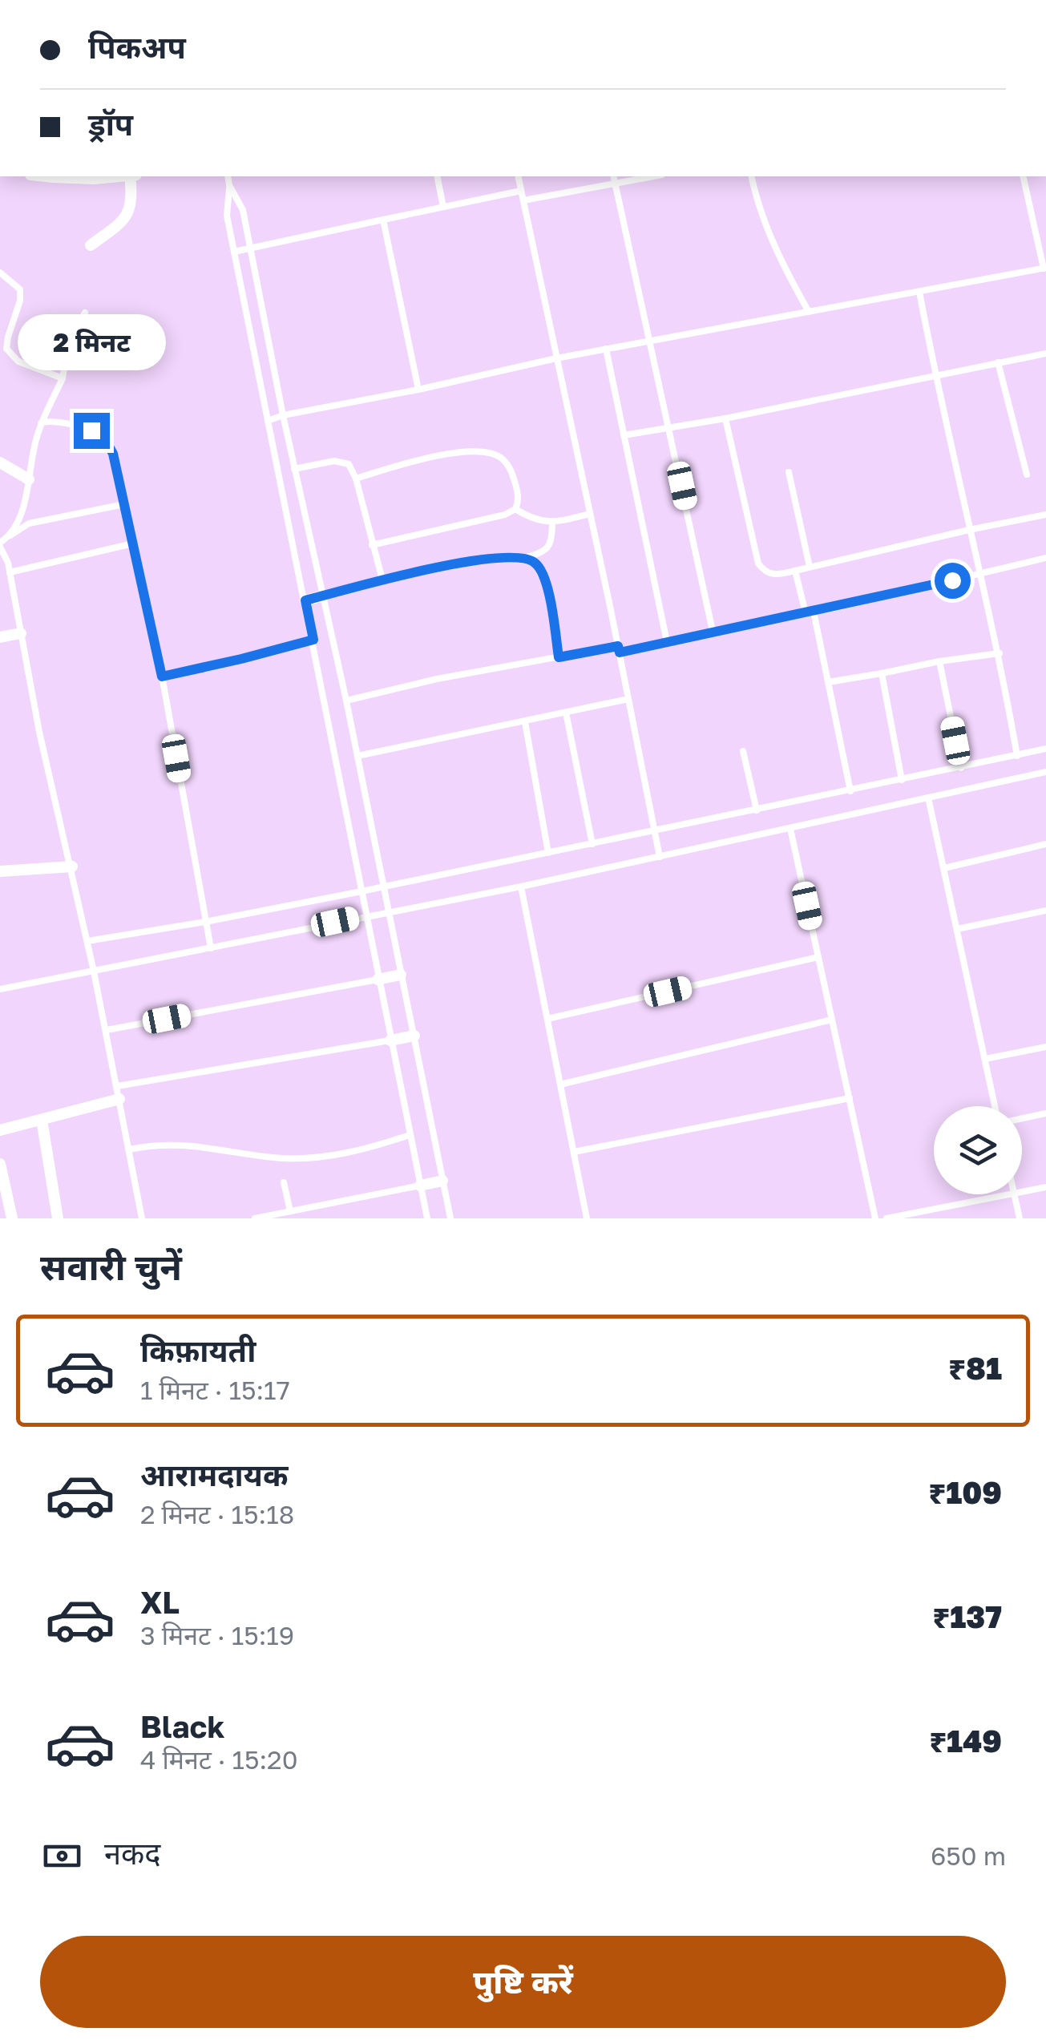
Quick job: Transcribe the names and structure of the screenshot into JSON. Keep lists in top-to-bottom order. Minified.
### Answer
{"page":{"banner":["पिकअप","ड्रॉप"],"bubble":"2 मिनट","heading":"सवारी चुनें","list":[{"name":"किफ़ायती","note":"1 मिनट · 15:17","value":"₹81"},{"name":"आरामदायक","note":"2 मिनट · 15:18","value":"₹109"},{"name":"XL","note":"3 मिनट · 15:19","value":"₹137"},{"name":"Black","note":"4 मिनट · 15:20","value":"₹149"}],"pay":["नकद","650 m"],"buttons":"पुष्टि करें"}}
